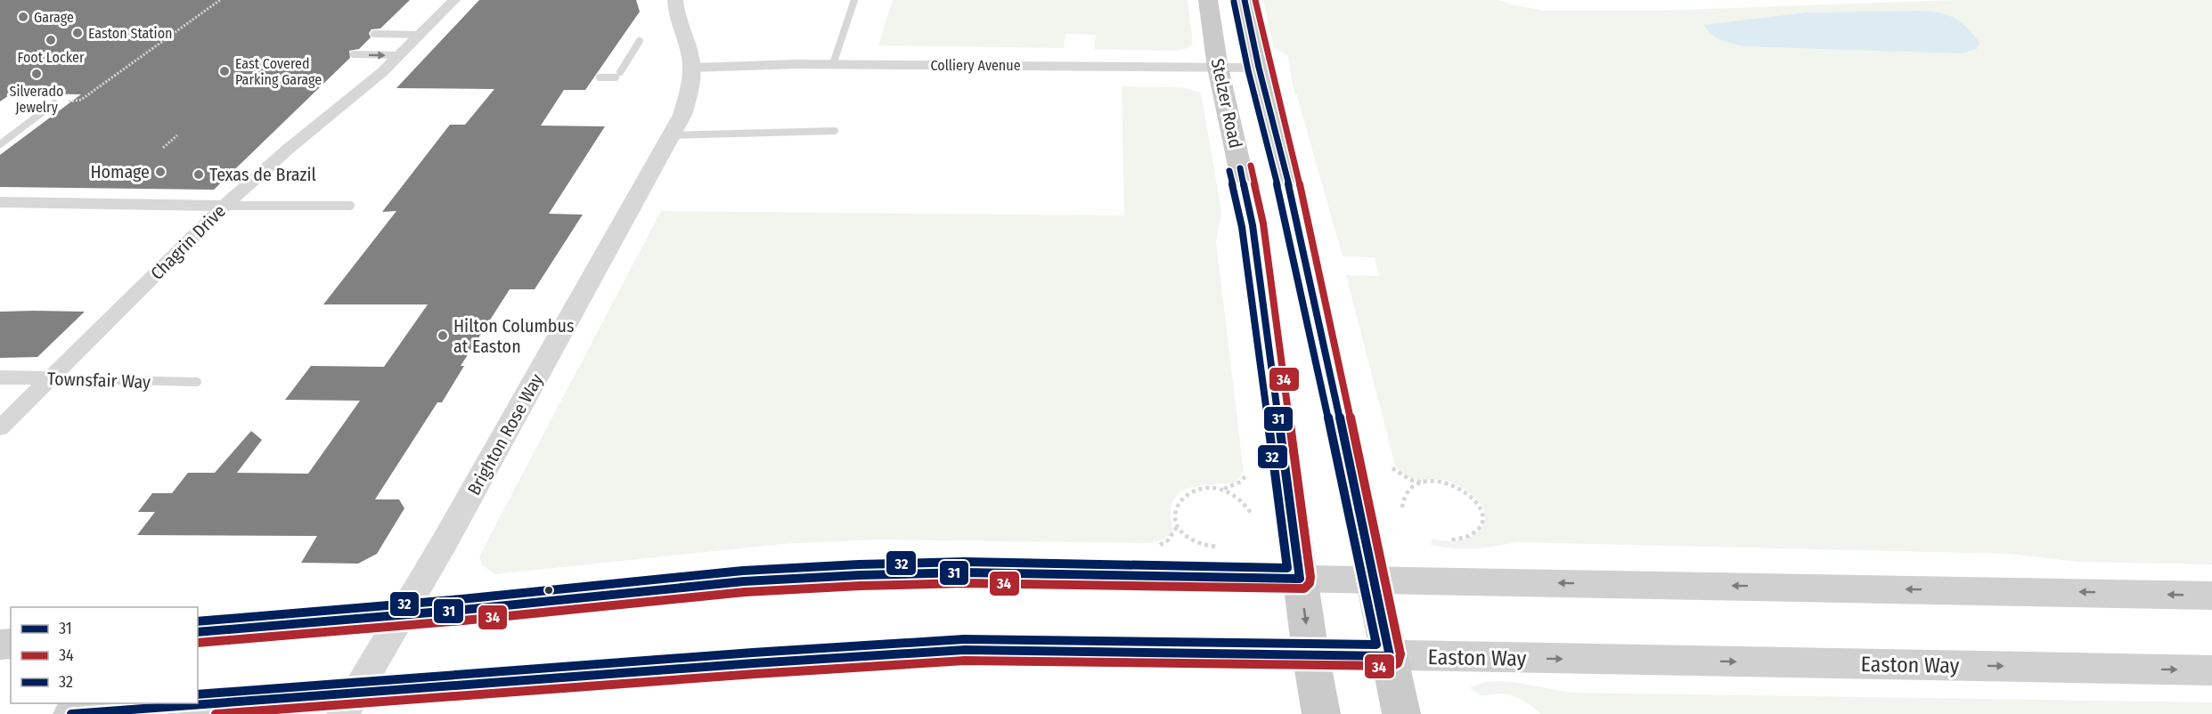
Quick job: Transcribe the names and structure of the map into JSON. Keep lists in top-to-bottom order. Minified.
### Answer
{"streets":{"main road":["Stelzer Road","Easton Way"],"street":["Colliery Avenue","Chagrin Drive","Townsfair Way","Brighton Rose Way"]},"crossings":[["Colliery Avenue","Stelzer Road"],["Colliery Avenue","Brighton Rose Way"],["Stelzer Road","Easton Way"],["Chagrin Drive","Townsfair Way"],["Brighton Rose Way","Easton Way"]],"places":["Garage","Easton Station","Foot Locker","East Covered Parking Garage","Silverado Jewelry","Homage","Texas de Brazil","Hilton Columbus at Easton"],"lines":["transit line 31","transit line 34","transit line 32"],"legend":["31","34","32"]}
